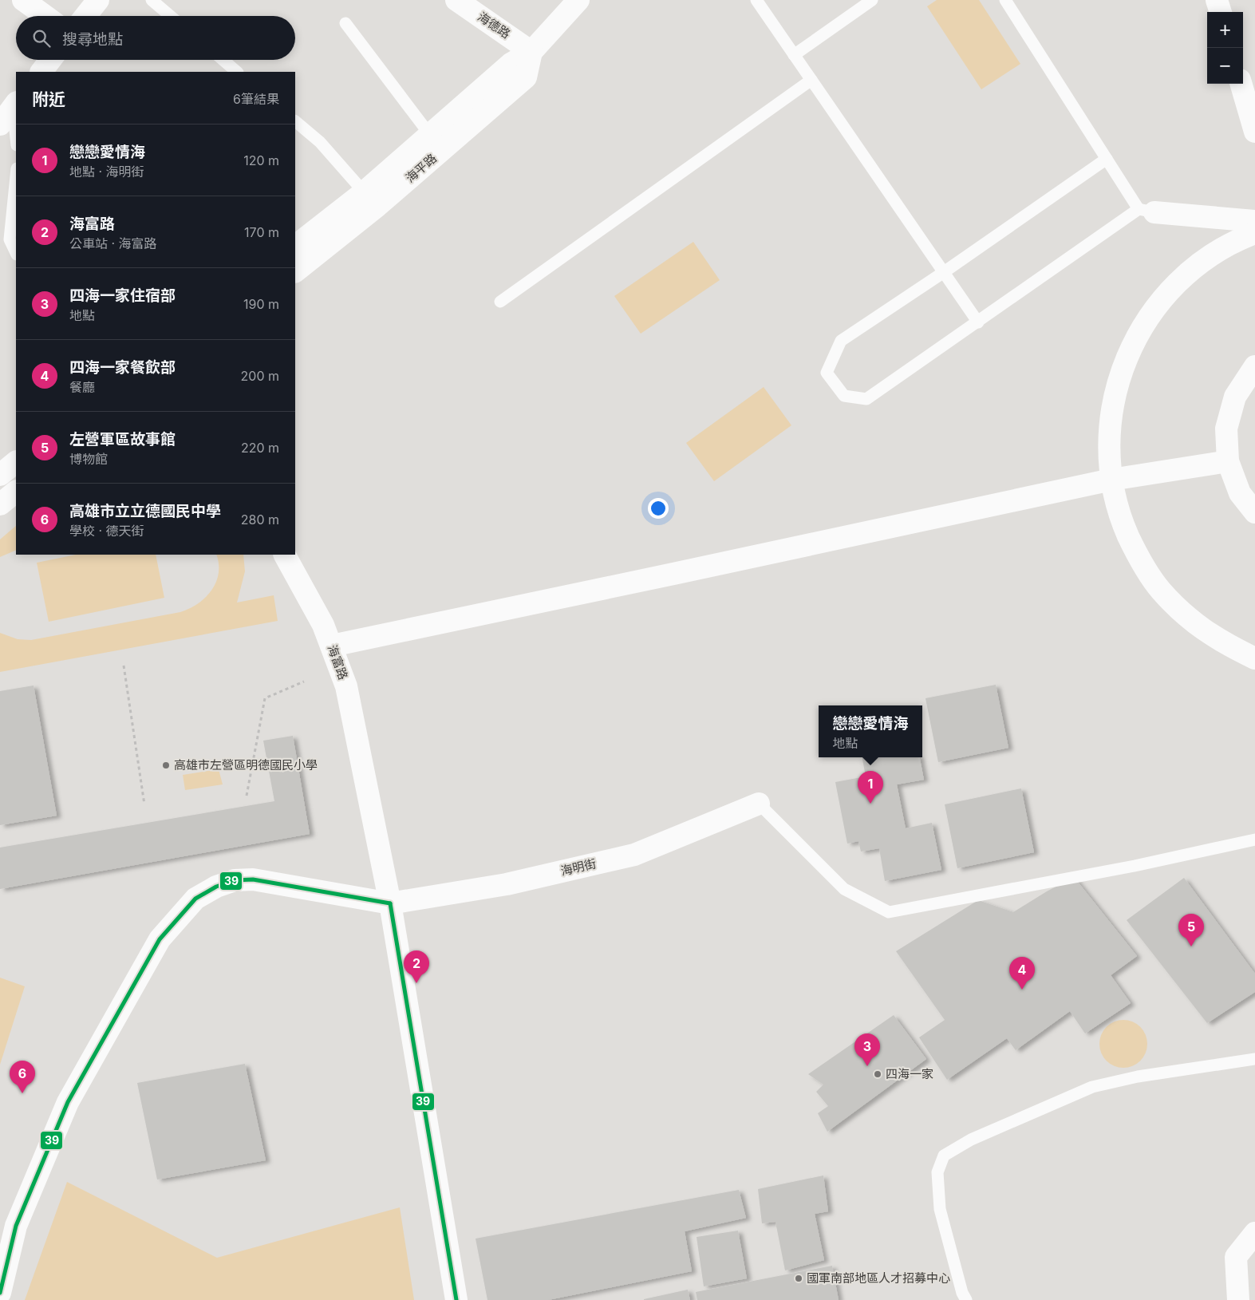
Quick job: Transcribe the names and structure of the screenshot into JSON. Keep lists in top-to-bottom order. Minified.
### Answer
{"streets":{"street":["海德路","海平路","海富路","海明街"]},"crossings":[["海德路","海平路"],["海富路","海明街"]],"places":["高雄市左營區明德國民小學","四海一家","國軍南部地區人才招募中心"],"lines":["transit line 39"],"page":{"map_buttons":["+","−"],"search":"搜尋地點","heading":["附近","6筆結果"],"list":[{"mark":"1","name":"戀戀愛情海","note":"地點 · 海明街","value":"120 m"},{"mark":"2","name":"海富路","note":"公車站 · 海富路","value":"170 m"},{"mark":"3","name":"四海一家住宿部","note":"地點","value":"190 m"},{"mark":"4","name":"四海一家餐飲部","note":"餐廳","value":"200 m"},{"mark":"5","name":"左營軍區故事館","note":"博物館","value":"220 m"},{"mark":"6","name":"高雄市立立德國民中學","note":"學校 · 德天街","value":"280 m"}],"popup":["戀戀愛情海","地點"],"pins":["1","5","2","4","3","6"]}}
